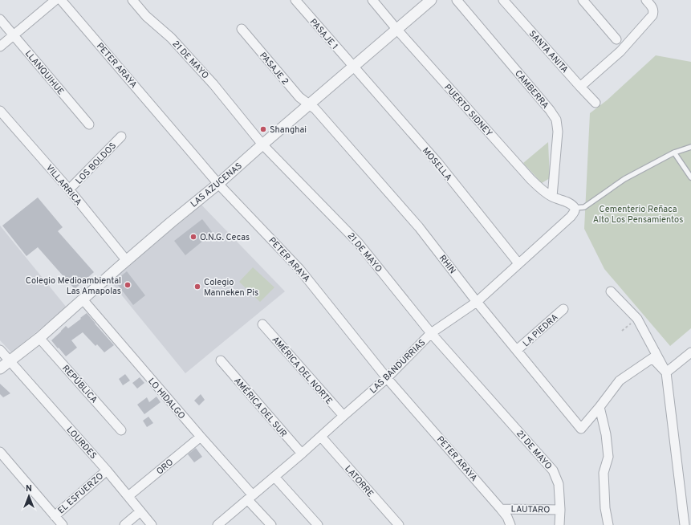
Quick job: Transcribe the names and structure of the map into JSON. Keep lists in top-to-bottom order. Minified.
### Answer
{"streets":{"street":["PASAJE 1","SANTA ANITA","21 DE MAYO","PETER ARAYA","PASAJE 2","LLANQUIHUE","CAMBERRA","PUERTO SIDNEY","LOS BOLDOS","MOSELLA","VILLARRICA","LAS AZUCENAS","RHIN","LA PIEDRA","LAS BANDURRIAS","AMÉRICA DEL NORTE","REPÚBLICA","LO HIDALGO","AMÉRICA DEL SUR","LOURDES","ORO","LATORRE","EL ESFUERZO","LAUTARO"]},"crossings":[["PASAJE 1","MOSELLA"],["PASAJE 1","LAS AZUCENAS"],["21 DE MAYO","LAS AZUCENAS"],["21 DE MAYO","LAS BANDURRIAS"],["21 DE MAYO","LAUTARO"],["PETER ARAYA","LAS AZUCENAS"],["PETER ARAYA","LAS BANDURRIAS"],["PETER ARAYA","LAUTARO"],["PASAJE 2","LAS AZUCENAS"],["PASAJE 2","RHIN"],["CAMBERRA","PUERTO SIDNEY"],["PUERTO SIDNEY","LAS AZUCENAS"],["PUERTO SIDNEY","LAS BANDURRIAS"],["LOS BOLDOS","VILLARRICA"],["MOSELLA","LAS AZUCENAS"],["MOSELLA","LAS BANDURRIAS"],["VILLARRICA","LAS AZUCENAS"],["LAS AZUCENAS","RHIN"],["LAS AZUCENAS","REPÚBLICA"],["LAS AZUCENAS","LO HIDALGO"],["LAS AZUCENAS","LOURDES"],["RHIN","LA PIEDRA"],["RHIN","LAS BANDURRIAS"],["LAS BANDURRIAS","AMÉRICA DEL NORTE"],["LAS BANDURRIAS","LO HIDALGO"],["LAS BANDURRIAS","AMÉRICA DEL SUR"],["LAS BANDURRIAS","LATORRE"],["LO HIDALGO","ORO"],["LOURDES","ORO"],["LOURDES","EL ESFUERZO"]],"parks":["Cementerio Reñaca Alto Los Pensamientos"],"places":["Shanghai","O.N.G. Cecas","Colegio Medioambiental Las Amapolas","Colegio Manneken Pis"],"north":"top"}
